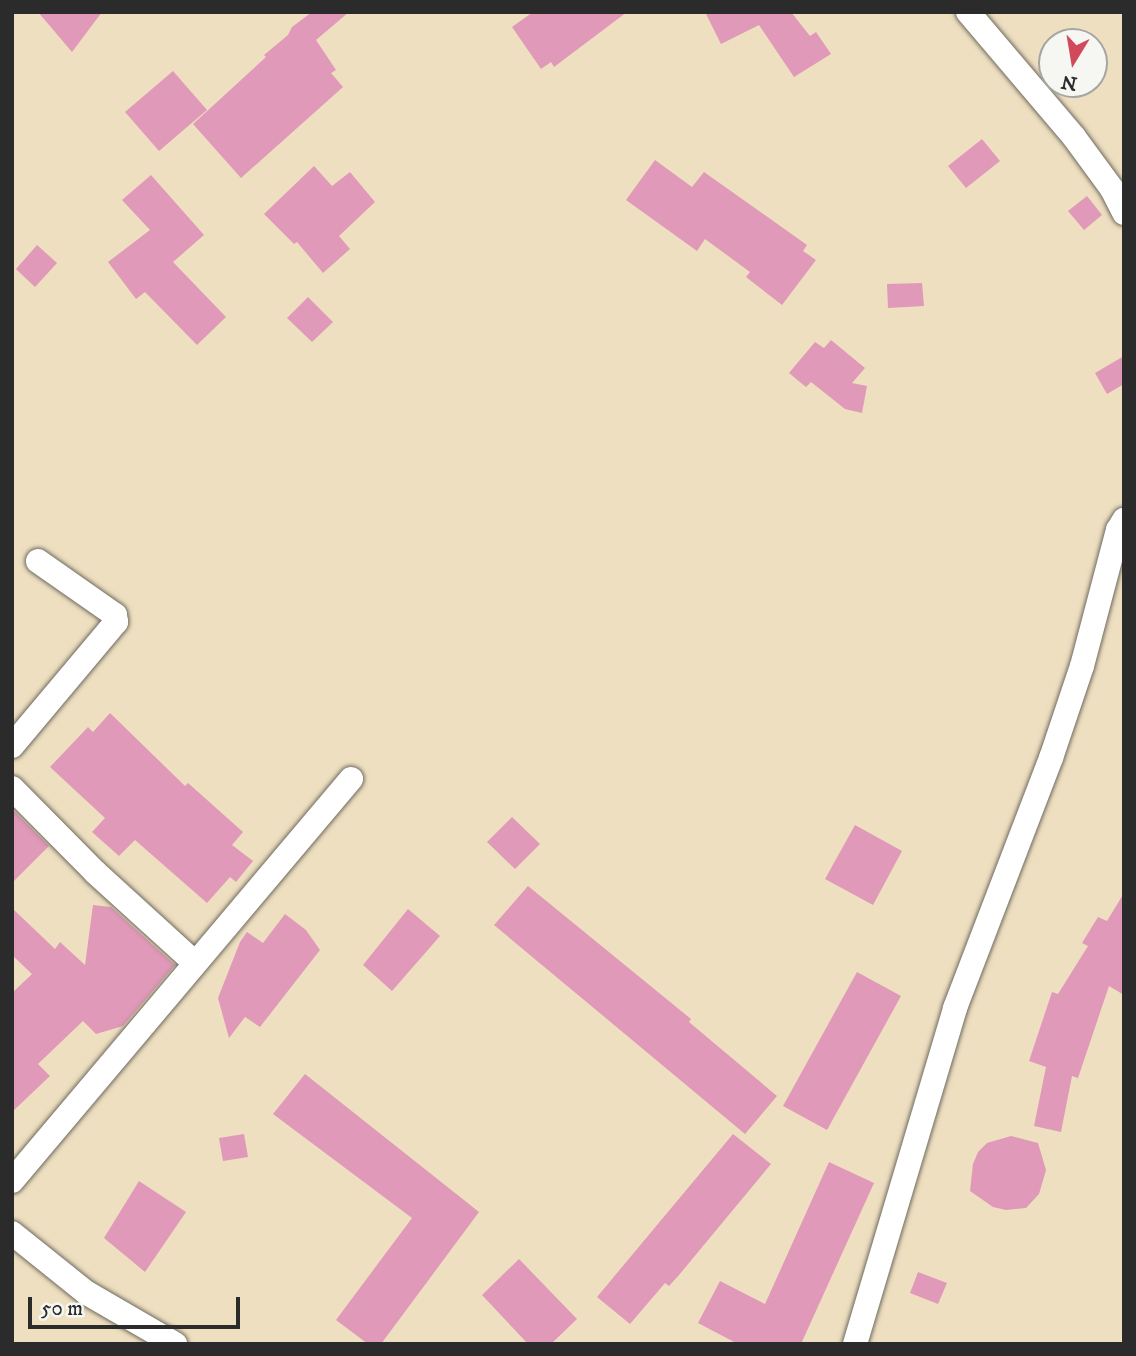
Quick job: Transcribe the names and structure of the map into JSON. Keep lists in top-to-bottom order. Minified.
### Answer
{"scale_bar":"50 m","north":"bottom"}
